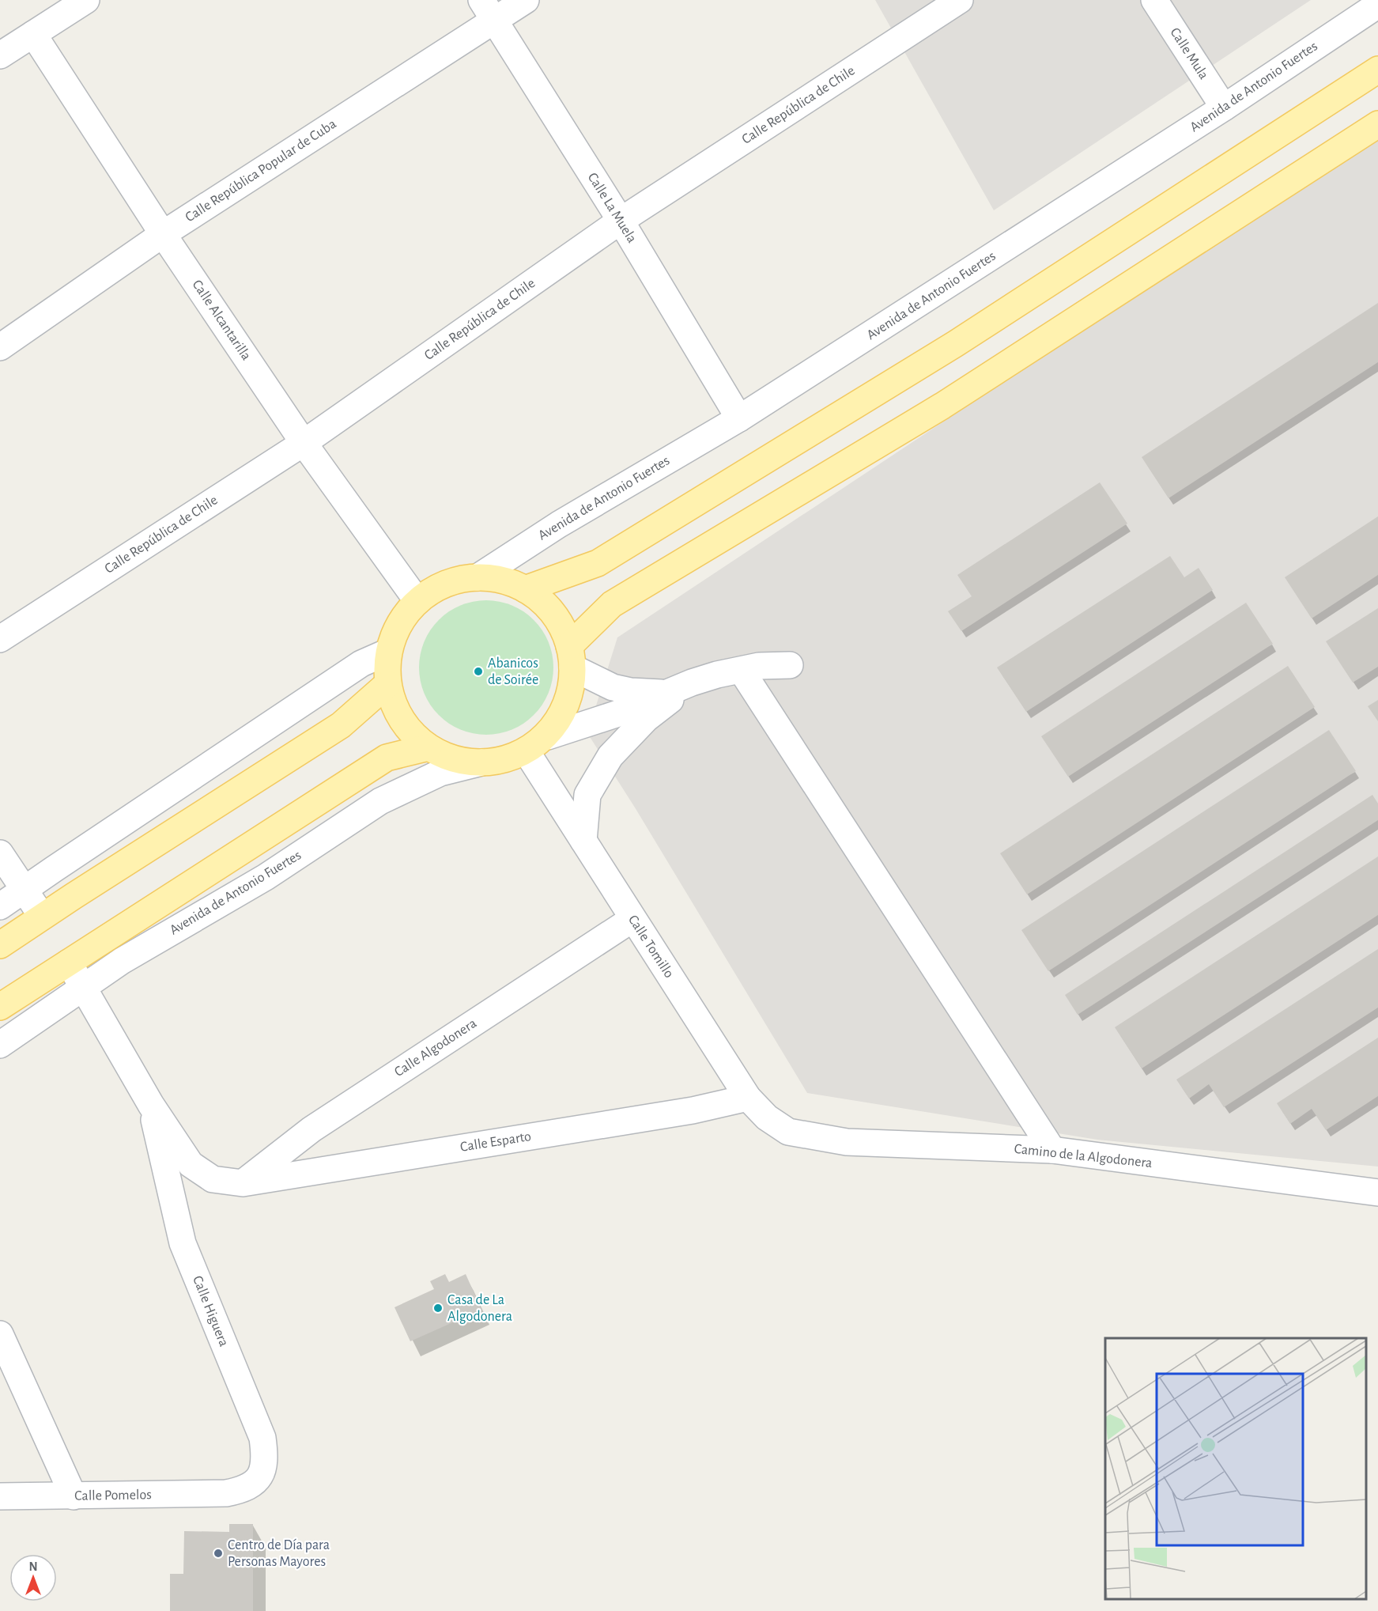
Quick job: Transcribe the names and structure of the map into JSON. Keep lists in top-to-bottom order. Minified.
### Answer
{"streets":{"main road":["Avenida de Antonio Fuertes"],"street":["Calle Mula","Calle República de Chile","Calle República Popular de Cuba","Calle La Muela","Calle Alcantarilla","Calle Tomillo","Calle Algodonera","Calle Esparto","Camino de la Algodonera","Calle Higuera","Calle Pomelos"]},"crossings":[["Calle Mula","Avenida de Antonio Fuertes"],["Avenida de Antonio Fuertes","Calle La Muela"],["Avenida de Antonio Fuertes","Calle Higuera"],["Calle República de Chile","Calle La Muela"],["Calle República de Chile","Calle Alcantarilla"],["Calle República Popular de Cuba","Calle La Muela"],["Calle República Popular de Cuba","Calle Alcantarilla"],["Calle Tomillo","Calle Algodonera"],["Calle Tomillo","Calle Esparto"],["Calle Tomillo","Camino de la Algodonera"],["Calle Algodonera","Calle Esparto"],["Calle Algodonera","Calle Higuera"],["Calle Esparto","Calle Higuera"],["Calle Higuera","Calle Pomelos"]],"places":["Abanicos de Soirée","Casa de La Algodonera","Centro de Día para Personas Mayores"],"north":"top"}
